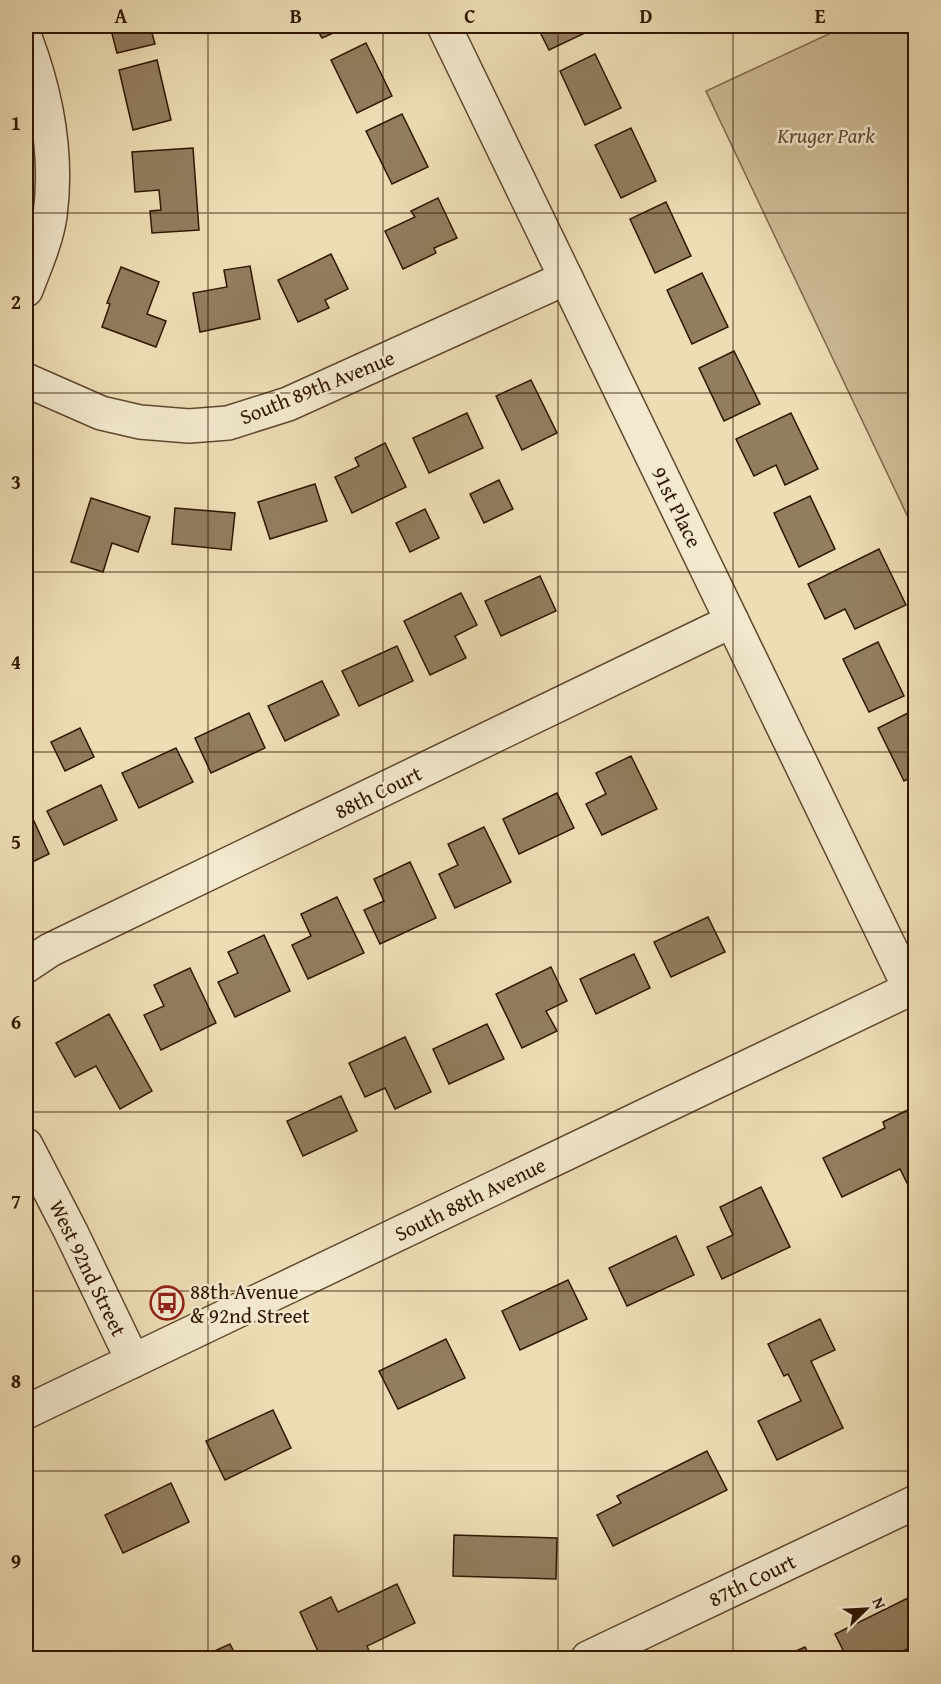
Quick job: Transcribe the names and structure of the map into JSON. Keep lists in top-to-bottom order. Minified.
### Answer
{"streets":{"street":["South 89th Avenue","91st Place","88th Court","South 88th Avenue","West 92nd Street","87th Court"]},"crossings":[["South 89th Avenue","91st Place"],["91st Place","88th Court"],["91st Place","South 88th Avenue"],["South 88th Avenue","West 92nd Street"]],"parks":["Kruger Park"],"places":{"bus stop":["88th Avenue & 92nd Street"]},"north":"top right","grid":{"columns":["A","B","C","D","E"],"rows":["1","2","3","4","5","6","7","8","9"]}}
